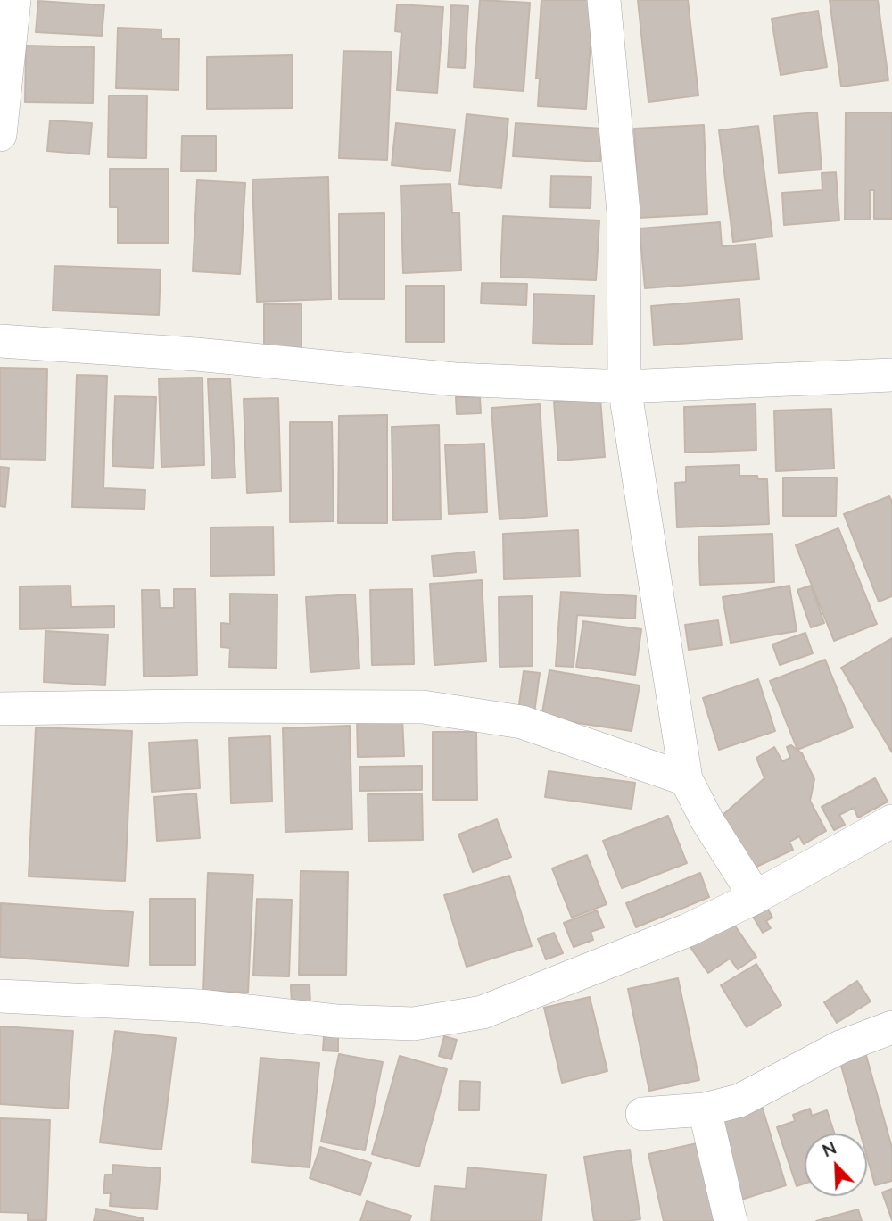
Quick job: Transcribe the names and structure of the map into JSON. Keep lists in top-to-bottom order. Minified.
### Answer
{"north":"top left"}
